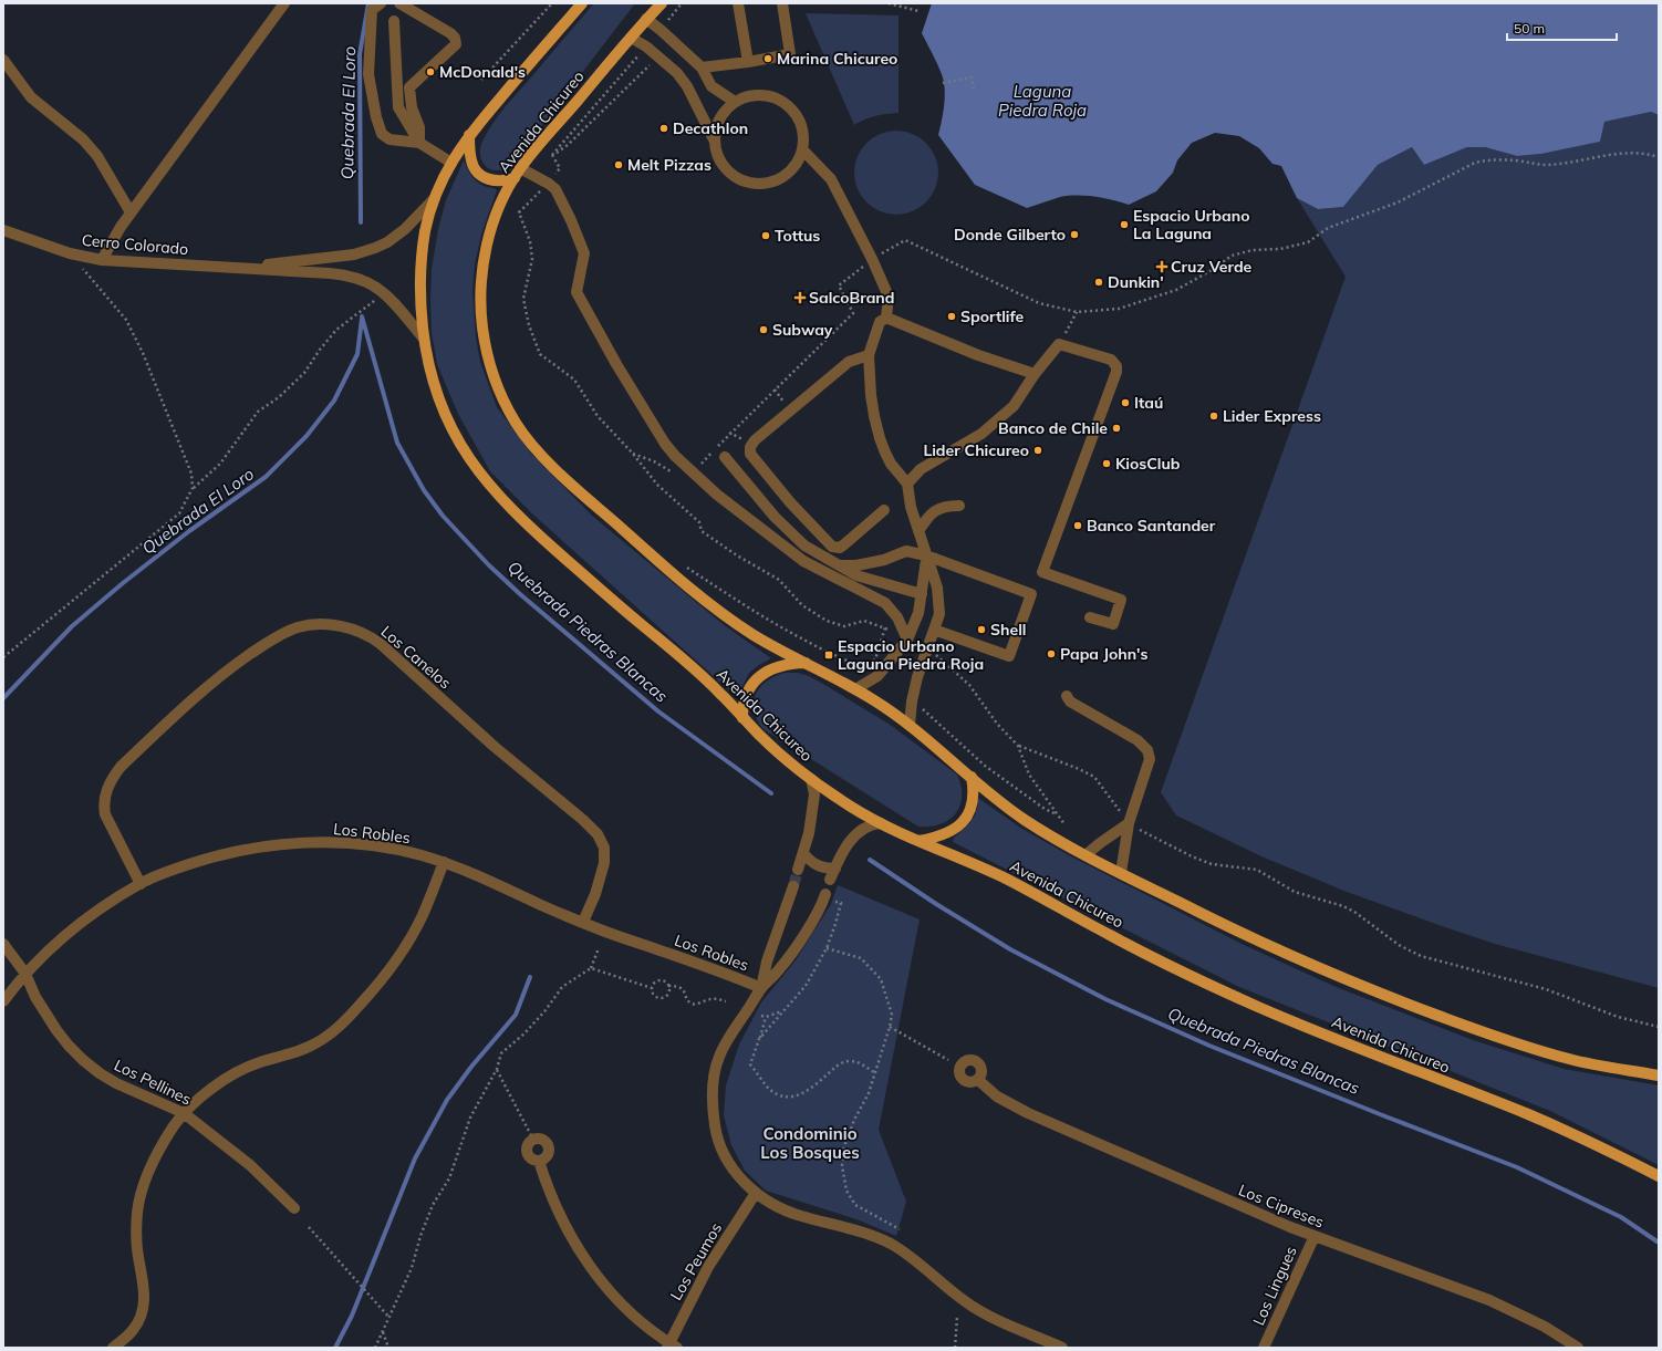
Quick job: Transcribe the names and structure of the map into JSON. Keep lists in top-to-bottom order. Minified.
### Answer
{"streets":{"main road":["Avenida Chicureo"],"street":["Cerro Colorado","Los Canelos","Los Robles","Los Pellines","Los Cipreses","Los Peumos","Los Lingues"]},"crossings":[["Avenida Chicureo","Cerro Colorado"],["Los Canelos","Los Robles"],["Los Robles","Los Pellines"],["Los Cipreses","Los Lingues"]],"districts":["Condominio Los Bosques"],"water":["Laguna Piedra Roja","Quebrada El Loro","Quebrada Piedras Blancas"],"places":{"other":["Marina Chicureo","McDonald's","Decathlon","Melt Pizzas","Espacio Urbano La Laguna","Donde Gilberto","Tottus","Dunkin'","Sportlife","Subway","Itaú","Lider Express","Banco de Chile","Lider Chicureo","KiosClub","Banco Santander","Shell","Papa John's"],"health":["Cruz Verde","SalcoBrand"],"transit":["Espacio Urbano Laguna Piedra Roja"]},"scale_bar":"50 m"}
